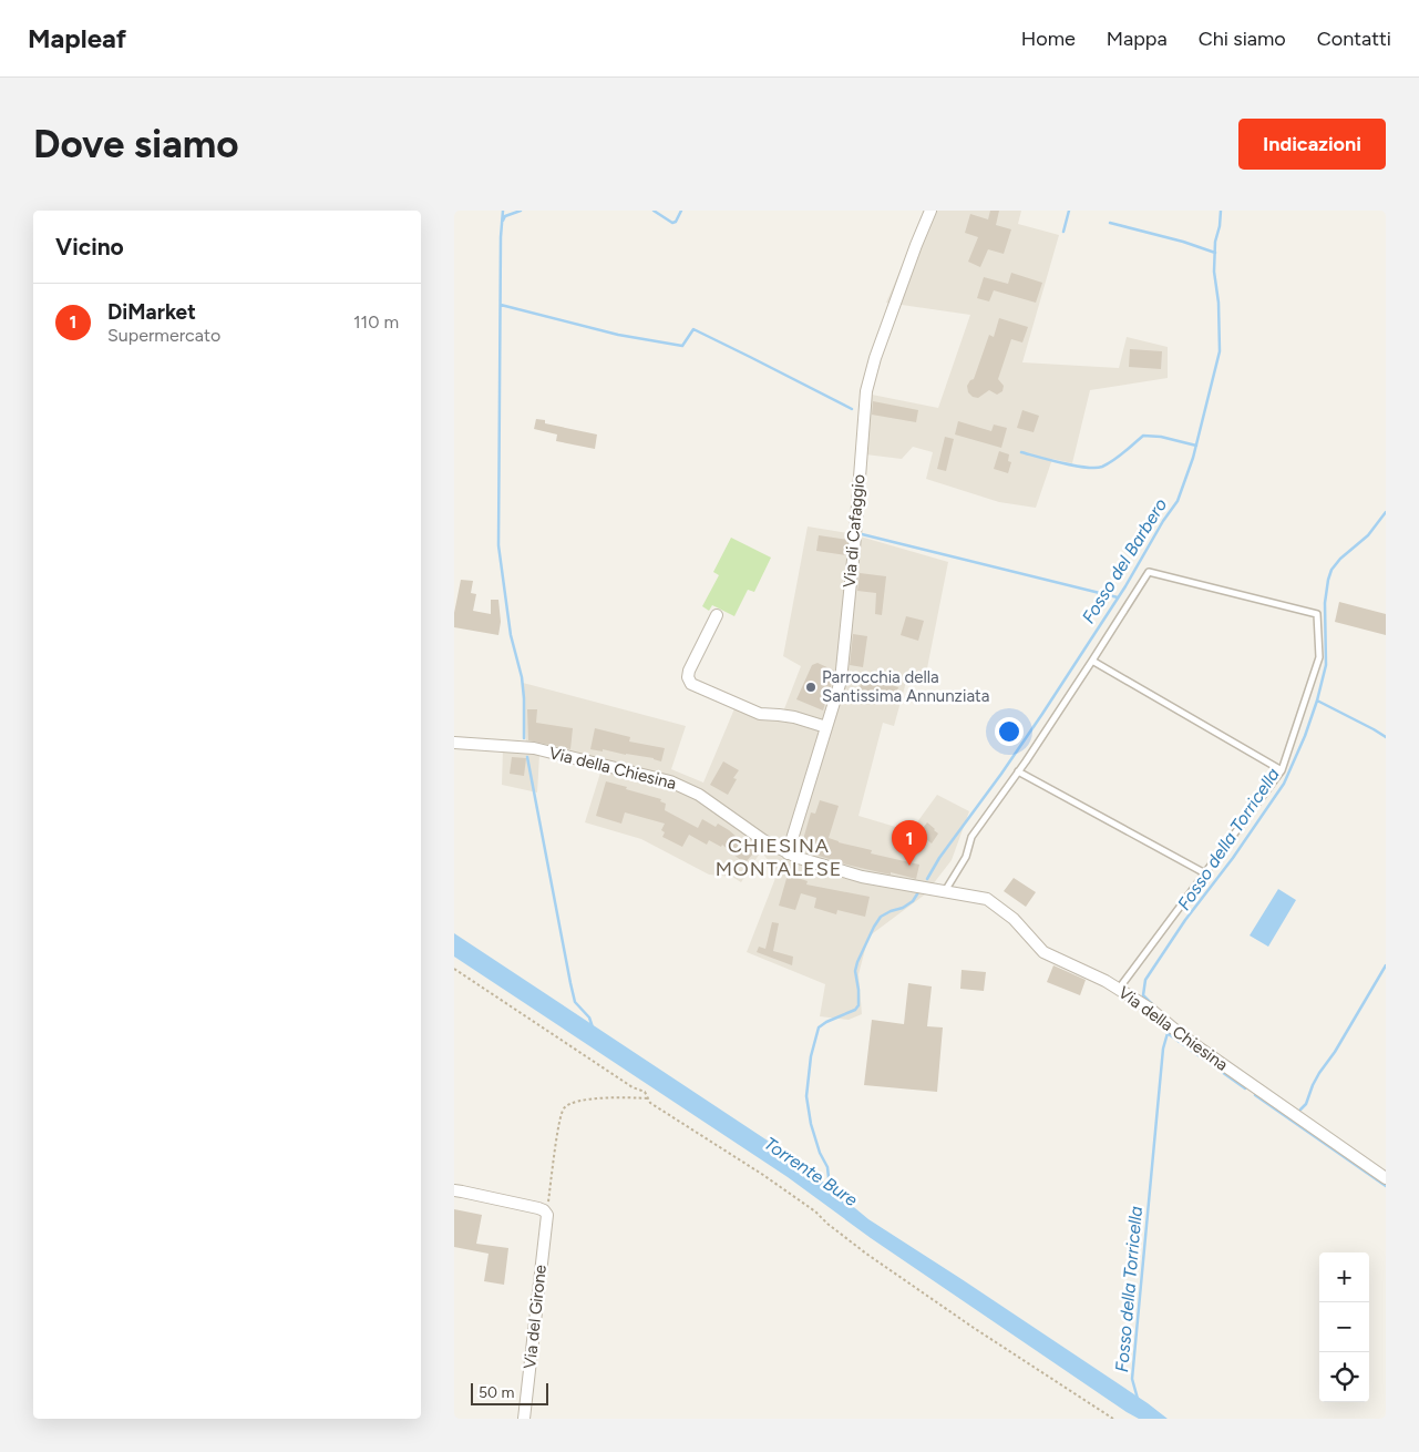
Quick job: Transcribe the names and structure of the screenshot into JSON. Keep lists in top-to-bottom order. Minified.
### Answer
{"streets":{"street":["Via di Cafaggio","Via della Chiesina","Via del Girone"]},"crossings":[["Via di Cafaggio","Via della Chiesina"]],"districts":["CHIESINA MONTALESE"],"water":["Fosso del Barbero","Fosso della Torricella","Torrente Bure"],"places":["Parrocchia della Santissima Annunziata"],"scale_bar":"50 m","page":{"header":"Mapleaf","nav":["Home","Mappa","Chi siamo","Contatti"],"buttons":"Indicazioni","title":"Dove siamo","heading":"Vicino","list":[{"mark":"1","name":"DiMarket","note":"Supermercato","value":"110 m"}],"pins":"1","map_buttons":["+","−"],"scale":"50 m"}}
